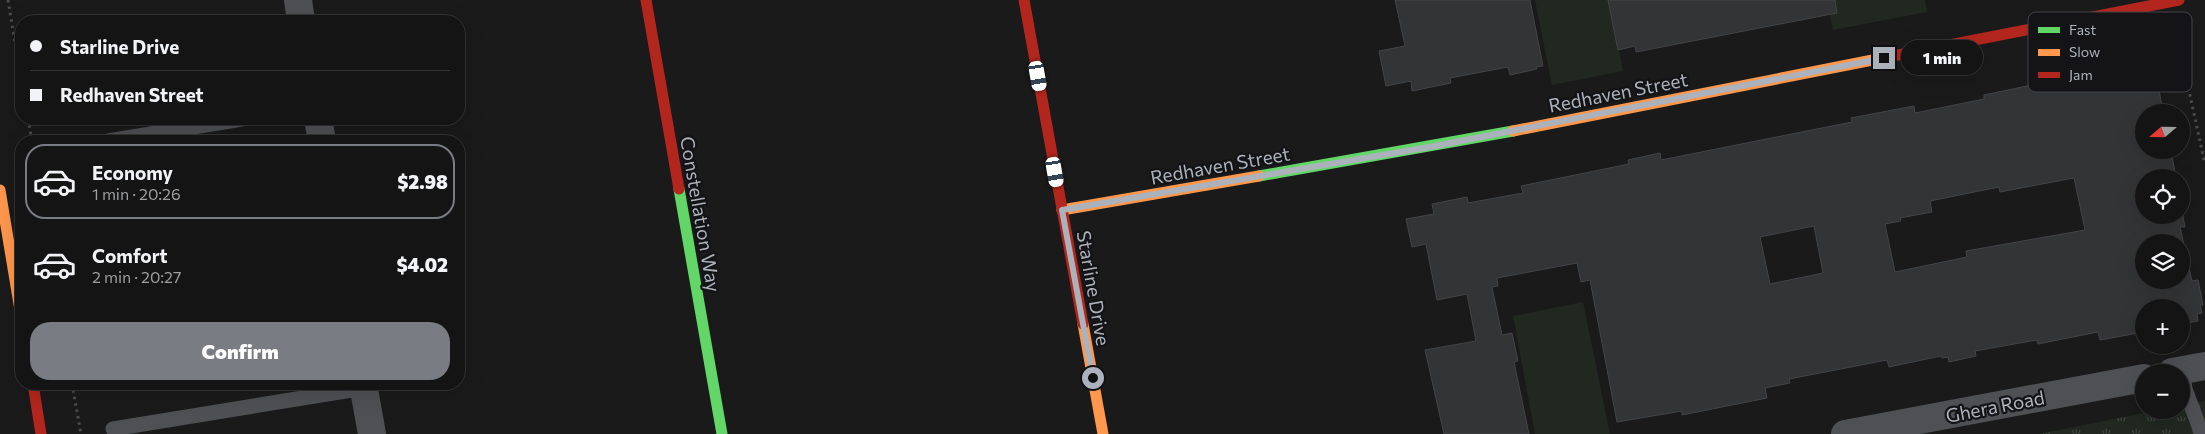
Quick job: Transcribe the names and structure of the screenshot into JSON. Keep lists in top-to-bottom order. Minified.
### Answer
{"streets":{"street":["Redhaven Street","Constellation Way","Starline Drive","Ghera Road"]},"crossings":[["Redhaven Street","Starline Drive"]],"legend":["Fast","Slow","Jam"],"north":"left","page":{"banner":["Starline Drive","Redhaven Street"],"bubble":"1 min","map_buttons":["+","−"],"list":[{"name":"Economy","note":"1 min · 20:26","value":"$2.98"},{"name":"Comfort","note":"2 min · 20:27","value":"$4.02"}],"buttons":"Confirm"}}
